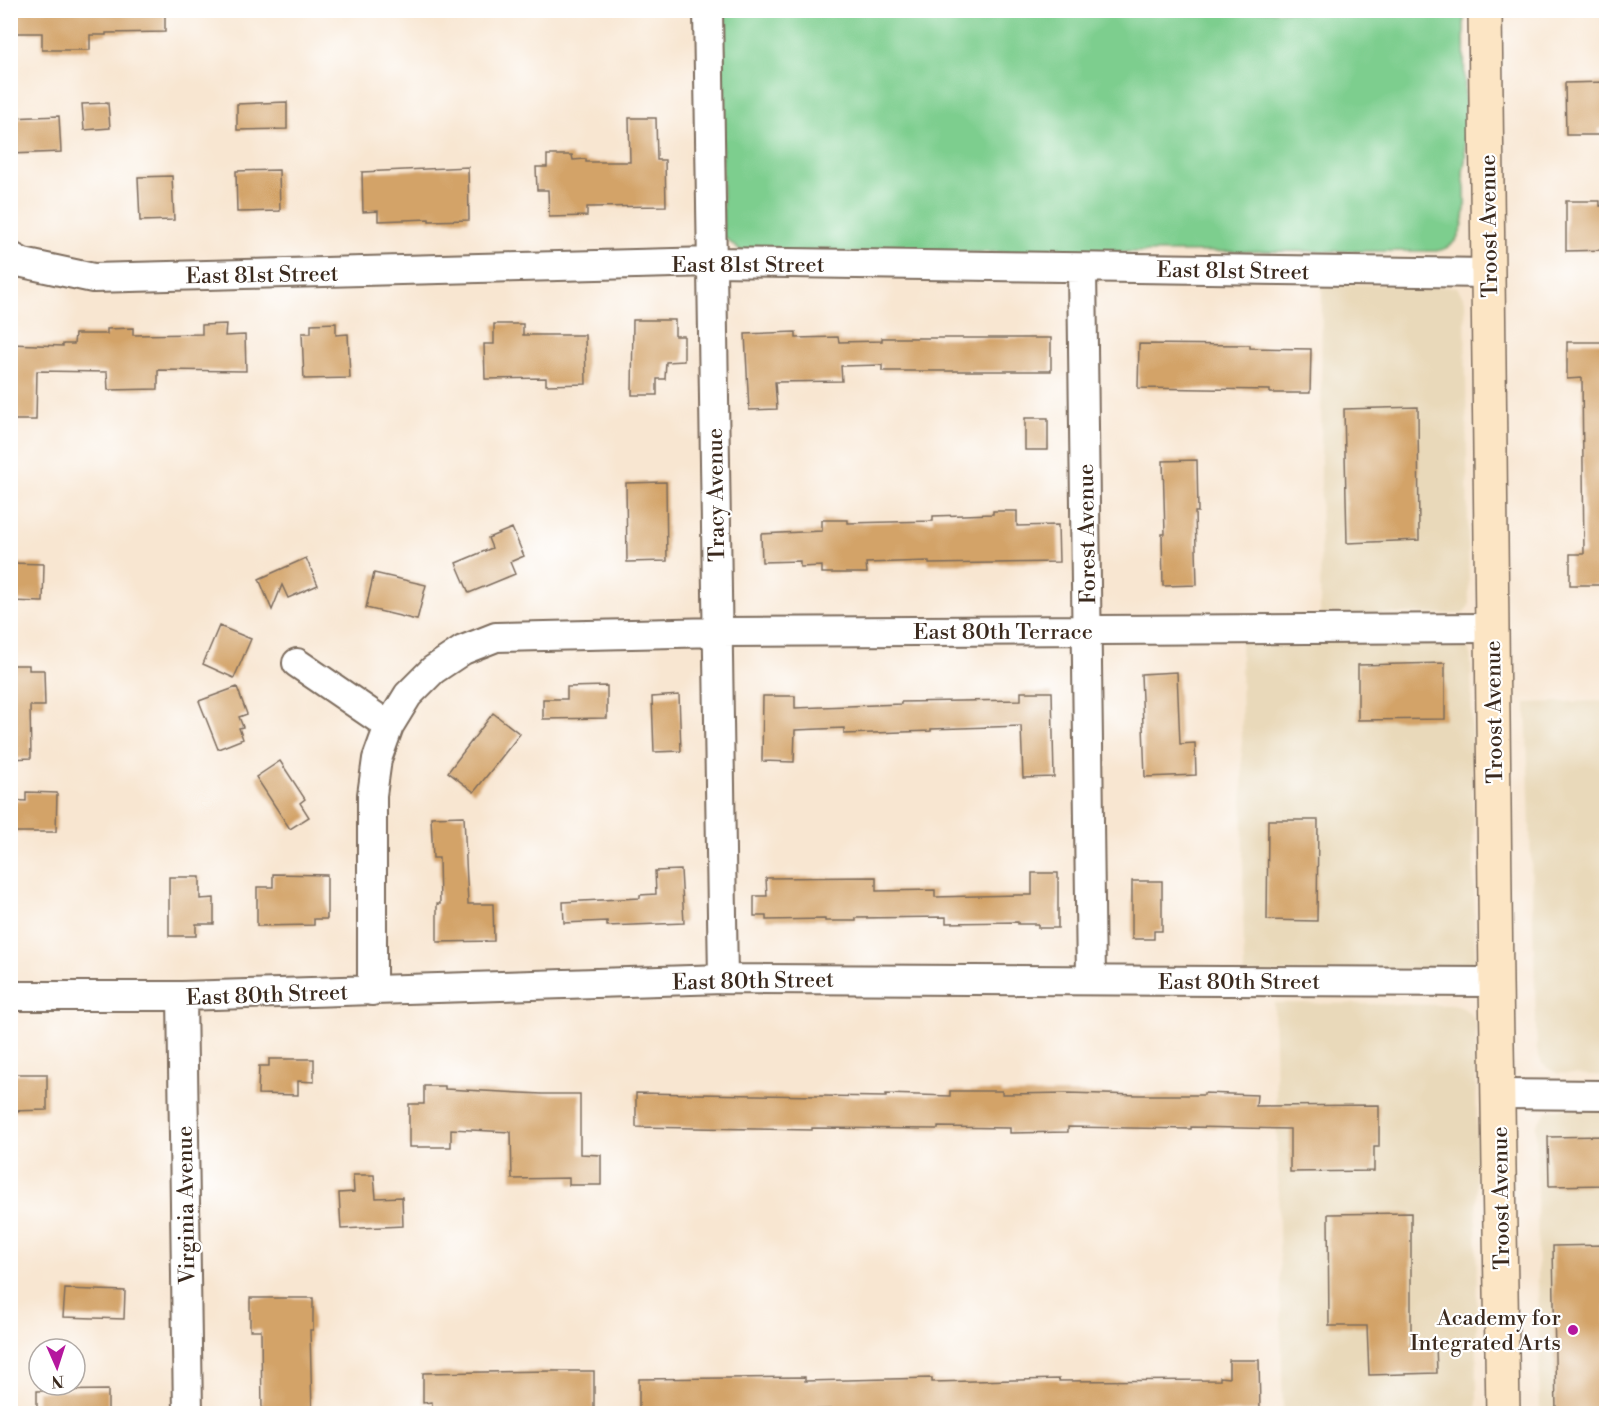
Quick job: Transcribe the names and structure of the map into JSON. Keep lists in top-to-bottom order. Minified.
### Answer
{"streets":{"main road":["Troost Avenue"],"street":["East 81st Street","Tracy Avenue","Forest Avenue","East 80th Terrace","East 80th Street","Virginia Avenue"]},"crossings":[["Troost Avenue","East 81st Street"],["Troost Avenue","East 80th Terrace"],["Troost Avenue","East 80th Street"],["East 81st Street","Tracy Avenue"],["East 81st Street","Forest Avenue"],["Tracy Avenue","East 80th Terrace"],["Tracy Avenue","East 80th Street"],["Forest Avenue","East 80th Terrace"],["Forest Avenue","East 80th Street"],["East 80th Street","Virginia Avenue"]],"places":["Academy for Integrated Arts"],"north":"bottom"}
